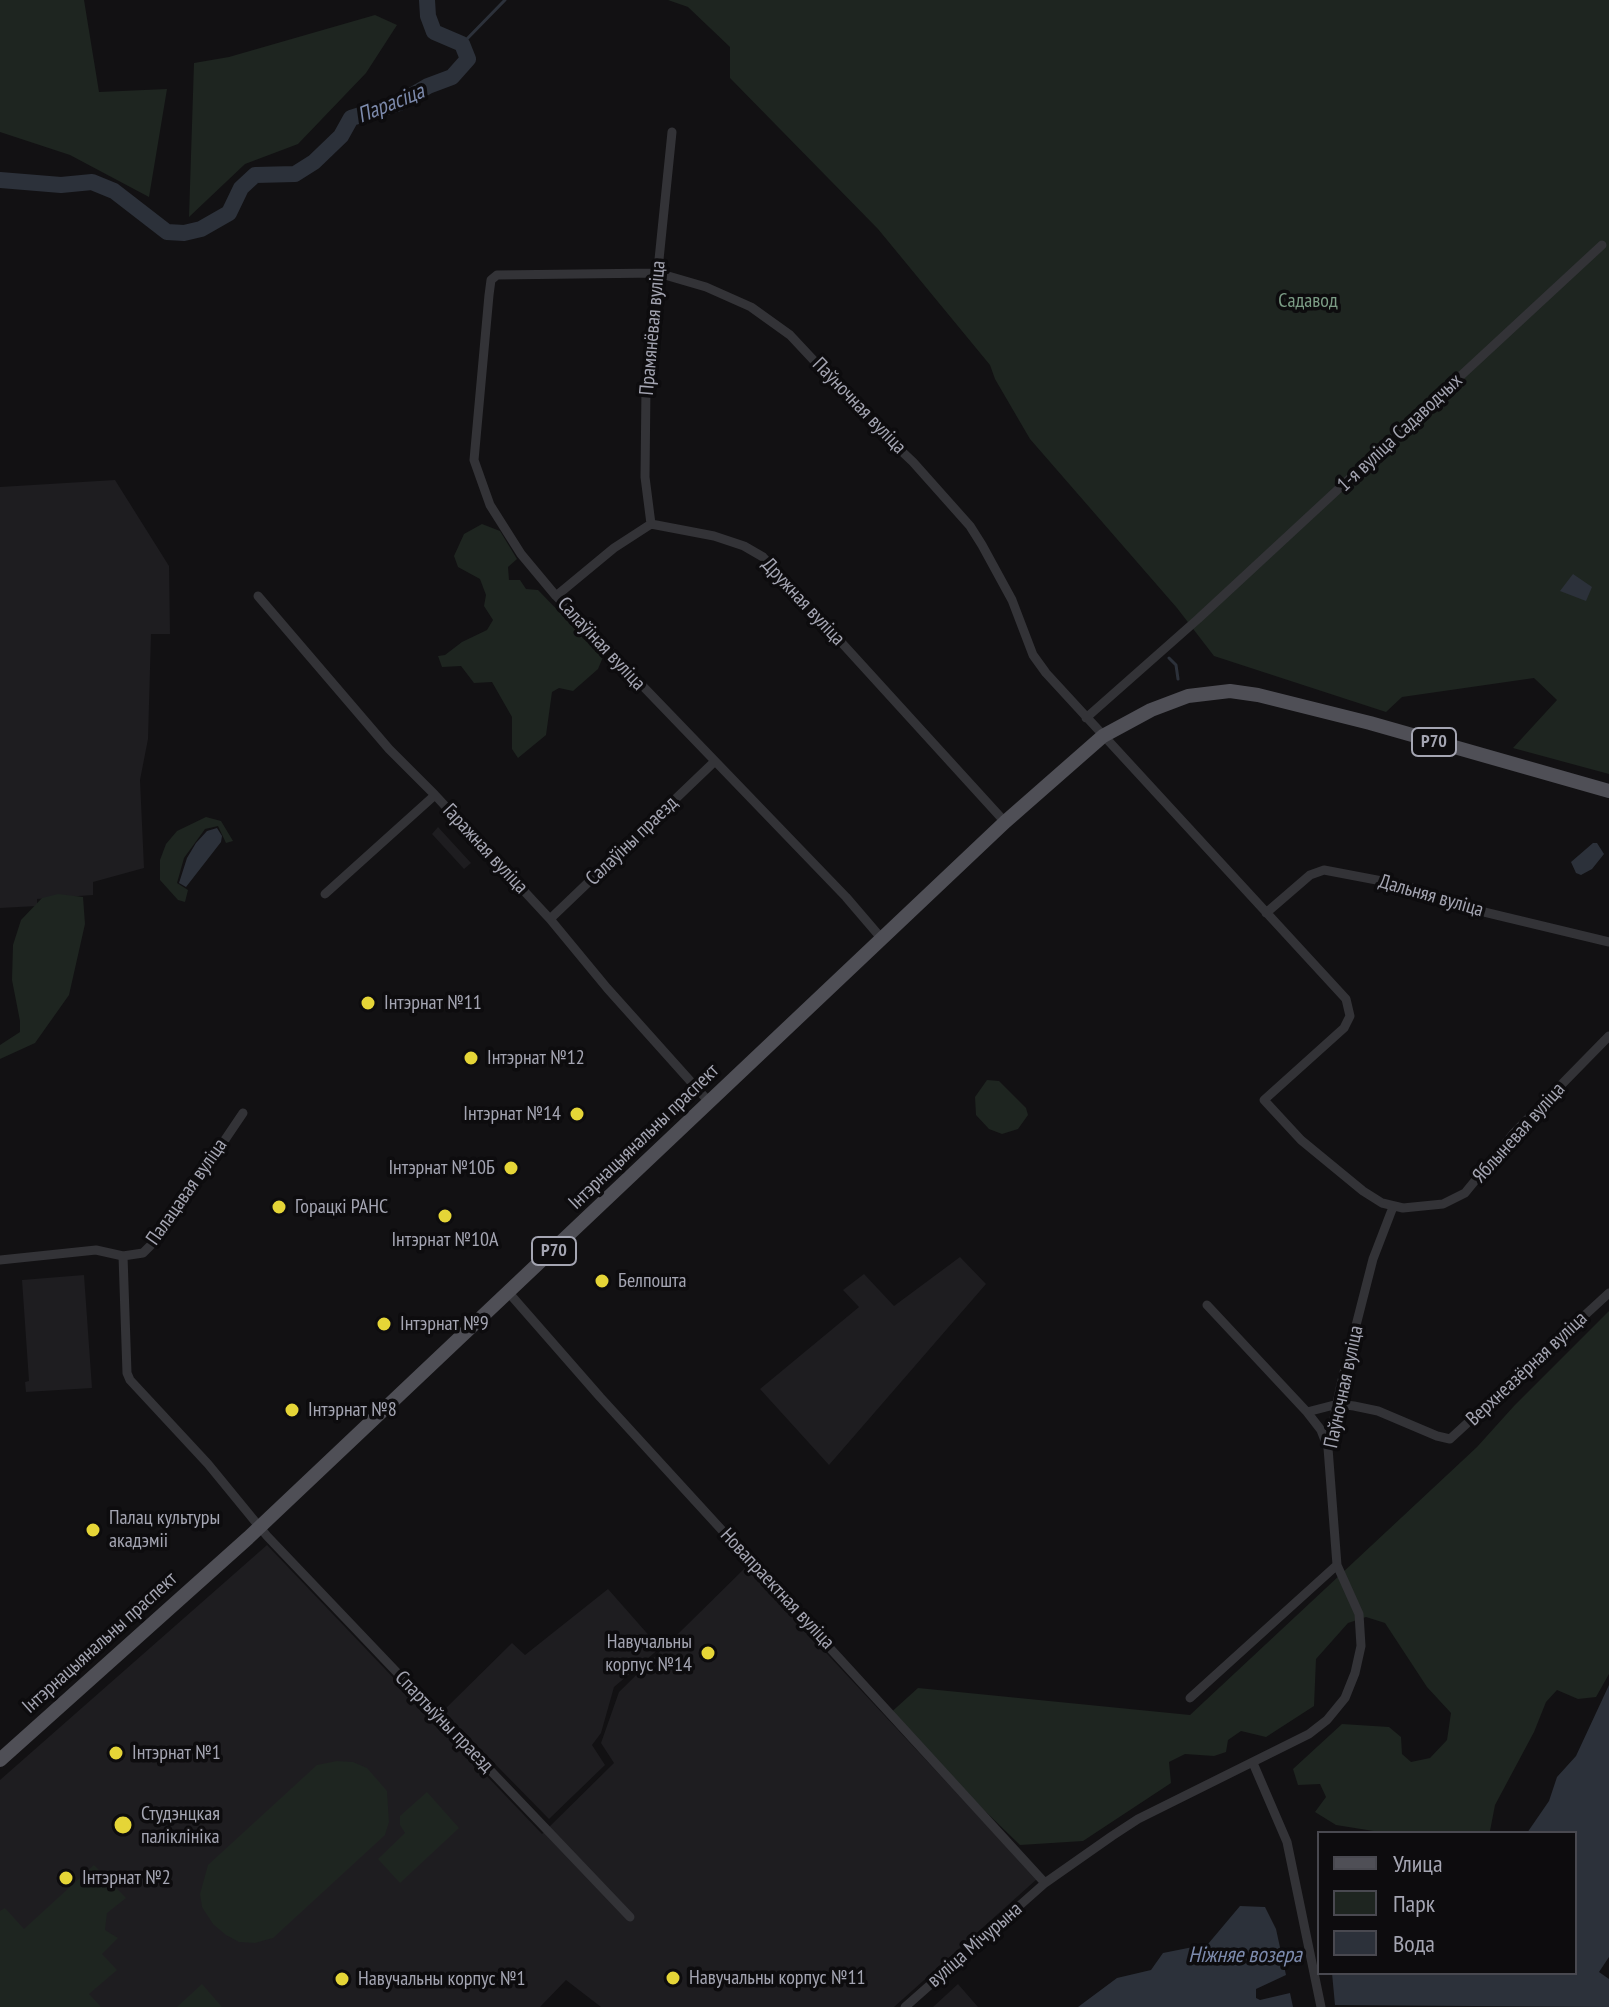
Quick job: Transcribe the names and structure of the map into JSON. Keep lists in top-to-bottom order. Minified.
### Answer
{"streets":{"main road":["Р70","Інтэрнацыянальны праспект"],"street":["Прамянёвая вуліца","Паўночная вуліца","1-я вуліца Садаводчых","Дружная вуліца","Салаўіная вуліца","Салаўіны праезд","Гаражная вуліца","Дальняя вуліца","Яблыневая вуліца","Палацавая вуліца","Верхнеазёрная вуліца","Новапраектная вуліца","Спартыўны праезд","вуліца Мічурына"]},"crossings":[["Прамянёвая вуліца","Паўночная вуліца"],["Прамянёвая вуліца","Дружная вуліца"],["Паўночная вуліца","1-я вуліца Садаводчых"],["Паўночная вуліца","Салаўіная вуліца"],["Паўночная вуліца","Р70"],["Паўночная вуліца","Яблыневая вуліца"],["Паўночная вуліца","Інтэрнацыянальны праспект"],["Паўночная вуліца","Верхнеазёрная вуліца"],["Паўночная вуліца","вуліца Мічурына"],["Дружная вуліца","Інтэрнацыянальны праспект"],["Салаўіная вуліца","Салаўіны праезд"],["Салаўіная вуліца","Інтэрнацыянальны праспект"],["Р70","Інтэрнацыянальны праспект"],["Салаўіны праезд","Гаражная вуліца"],["Гаражная вуліца","Інтэрнацыянальны праспект"],["Інтэрнацыянальны праспект","Новапраектная вуліца"],["Інтэрнацыянальны праспект","Спартыўны праезд"],["Палацавая вуліца","Спартыўны праезд"],["Новапраектная вуліца","вуліца Мічурына"]],"water":["Парасіца","Ніжняе возера"],"parks":["Садавод"],"places":["Інтэрнат №11","Інтэрнат №12","Інтэрнат №14","Інтэрнат №10Б","Горацкі РАНС","Інтэрнат №10А","Белпошта","Інтэрнат №9","Інтэрнат №8","Палац культуры акадэміі","Навучальны корпус №14","Інтэрнат №1","Студэнцкая паліклініка","Інтэрнат №2","Навучальны корпус №11","Навучальны корпус №1"],"legend":["Улица","Парк","Вода"]}
